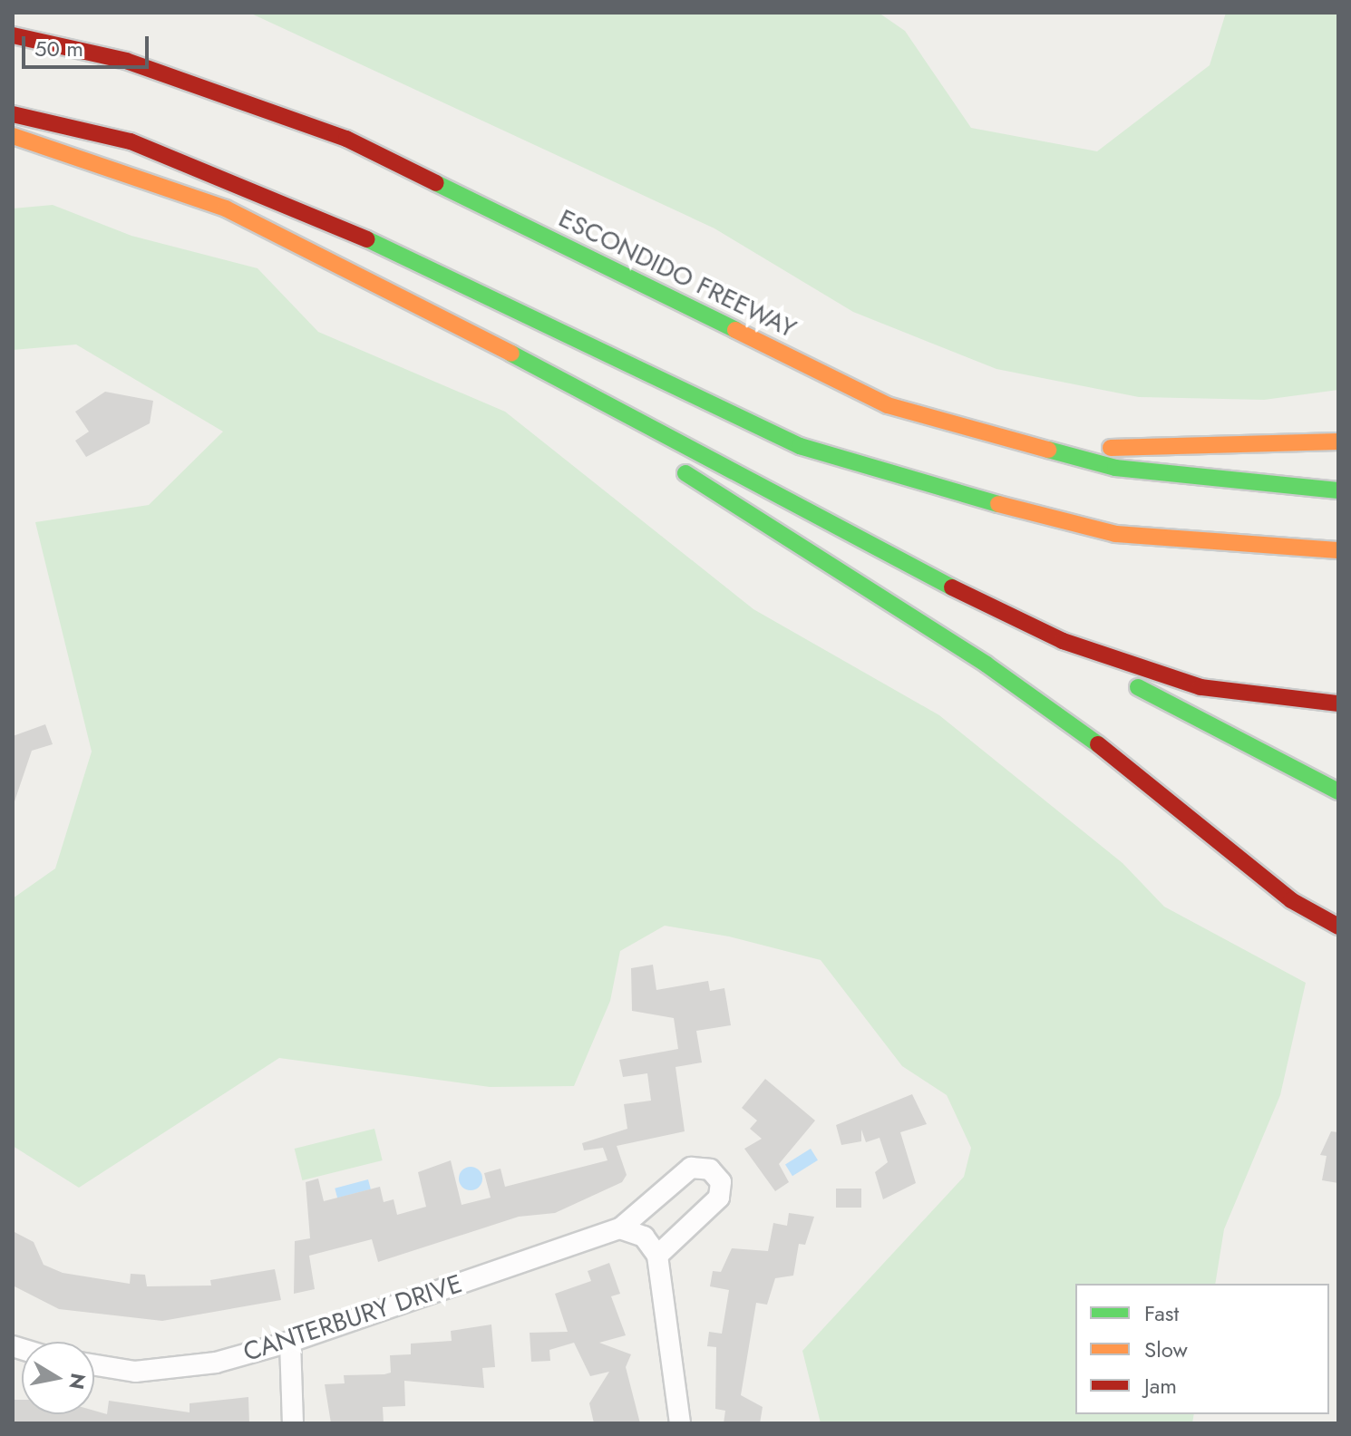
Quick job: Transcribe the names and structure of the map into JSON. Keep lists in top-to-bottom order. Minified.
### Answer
{"streets":{"highway":["ESCONDIDO FREEWAY"],"street":["CANTERBURY DRIVE"]},"legend":["Fast","Slow","Jam"],"scale_bar":"50 m","north":"right"}
